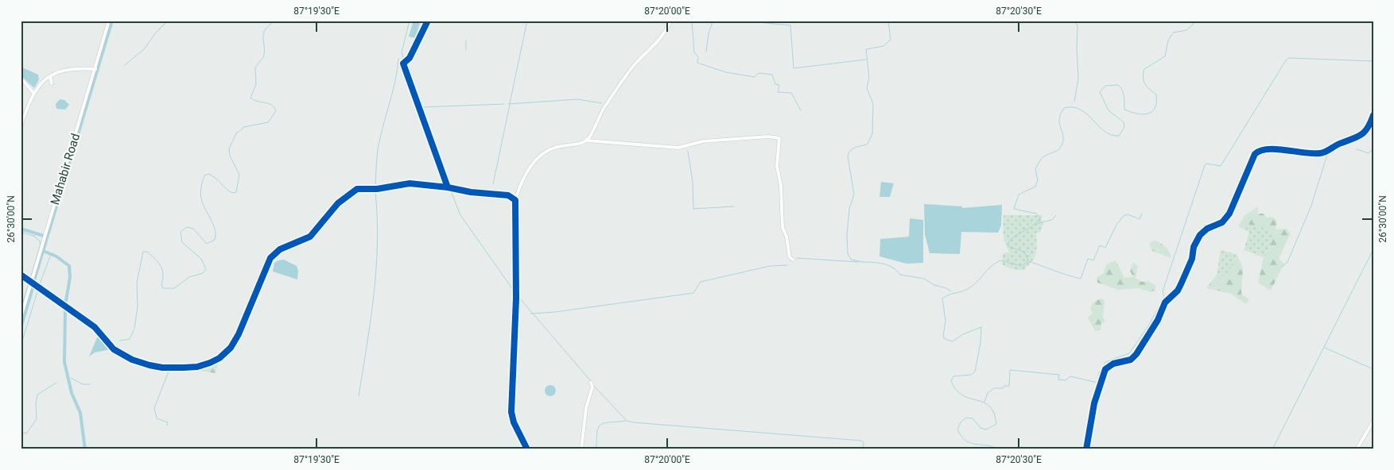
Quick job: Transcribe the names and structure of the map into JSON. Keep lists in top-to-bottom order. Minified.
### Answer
{"streets":{"street":["Mahabir Road"]},"coordinates":["87°19'30\"E","87°20'00\"E","87°20'30\"E","26°30'00\"N"]}
